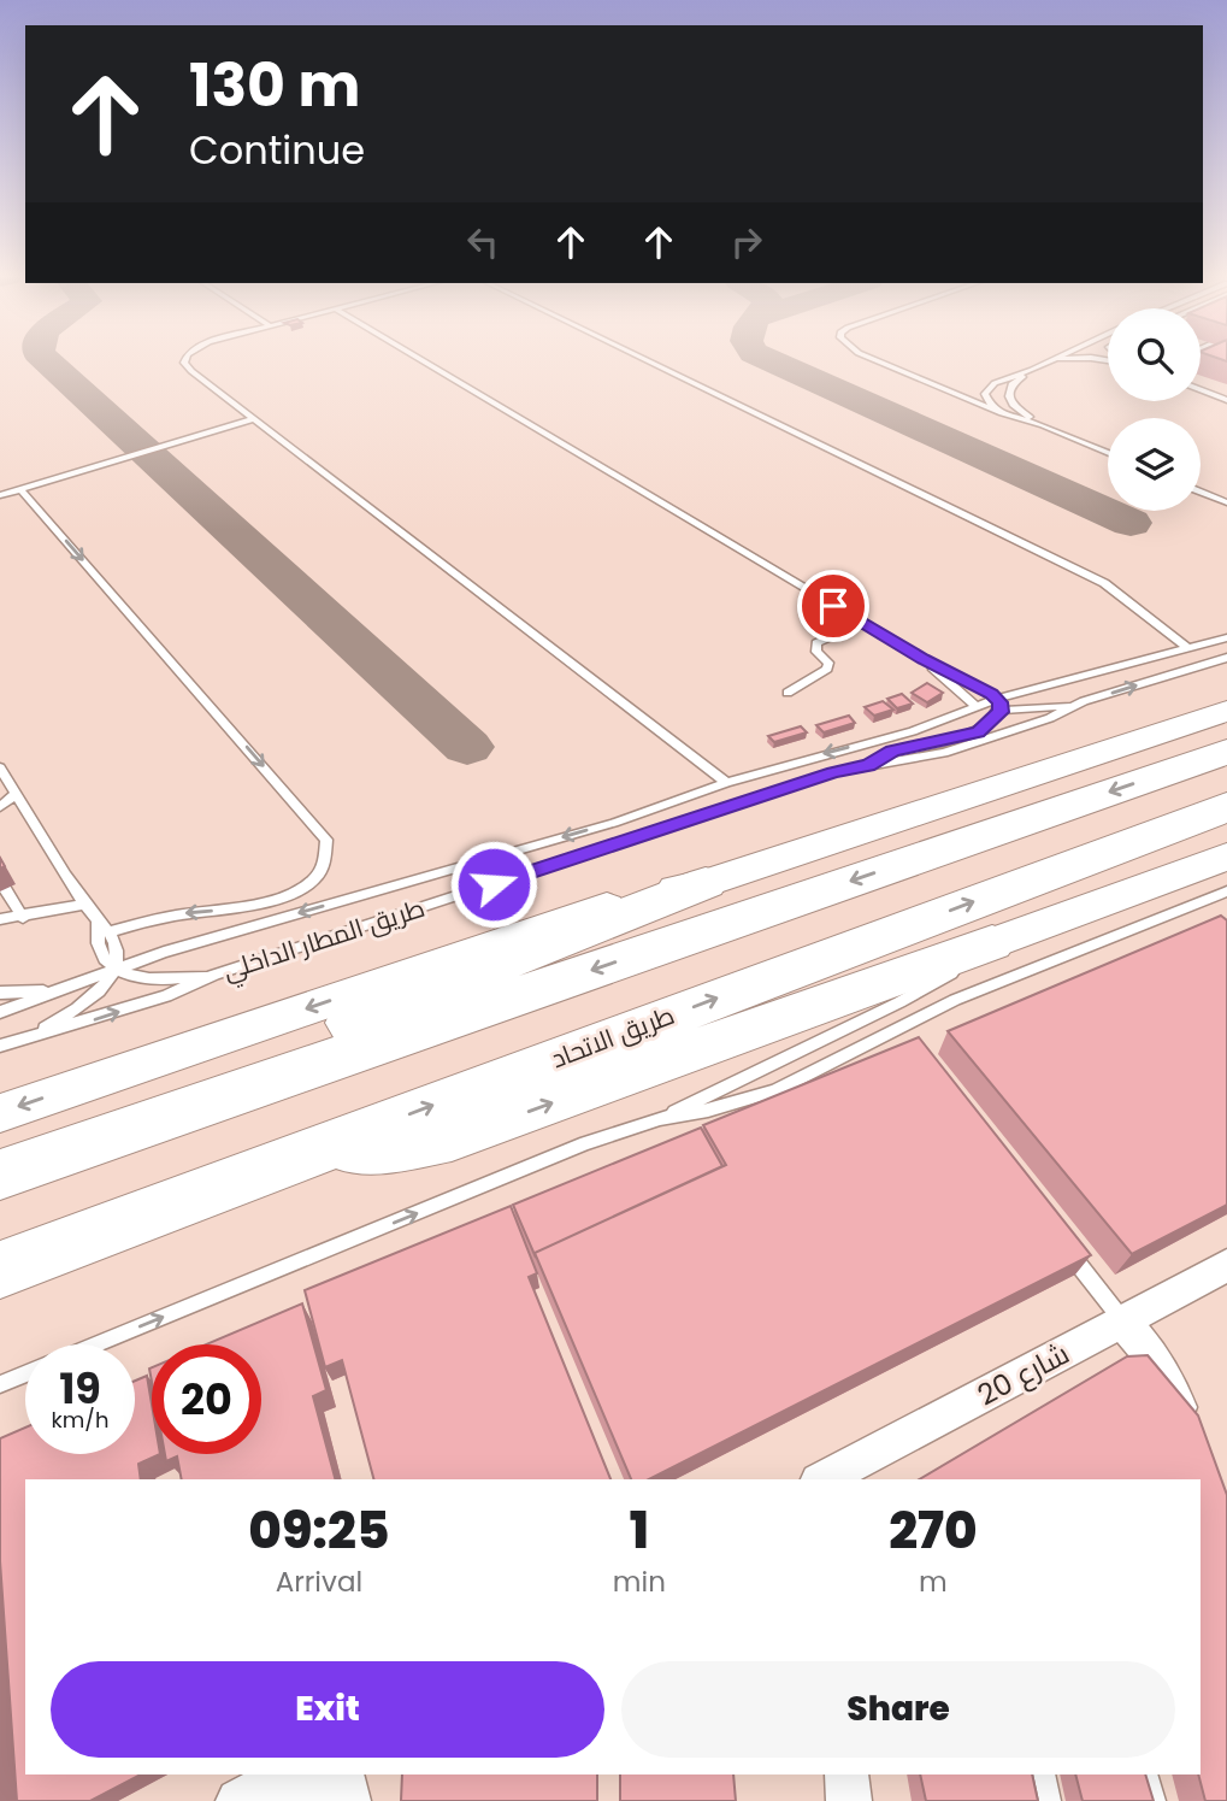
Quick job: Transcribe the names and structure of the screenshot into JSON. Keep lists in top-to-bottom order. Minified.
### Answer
{"streets":{"highway":["طريق الاتحاد"],"street":["شارع 20"],"lane":["طريق المطار الداخلي"]},"page":{"turn":["130 m","Continue"],"speed":"19 km/h","limit":"20","eta":["09:25","Arrival","1","min","270","m"],"buttons":["Exit","Share"]}}
